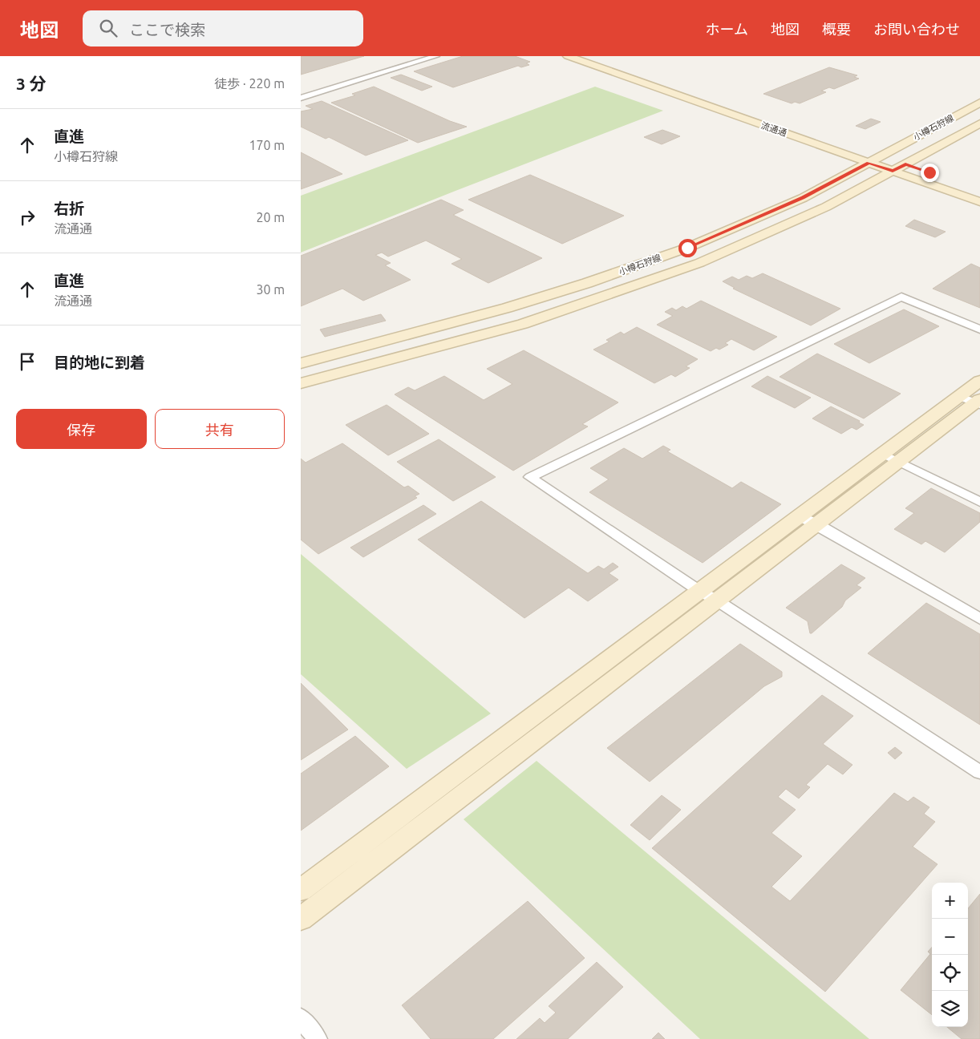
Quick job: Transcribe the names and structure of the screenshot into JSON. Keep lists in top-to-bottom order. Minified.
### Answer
{"streets":{"street":["小樽石狩線","流通通"]},"crossings":[["小樽石狩線","流通通"]],"page":{"header":"地図","search":"ここで検索","nav":["ホーム","地図","概要","お問い合わせ"],"heading":["3 分","徒歩 · 220 m"],"list":[["直進","小樽石狩線","170 m"],["右折","流通通","20 m"],["直進","流通通","30 m"],"目的地に到着"],"buttons":["保存","共有"],"map_buttons":["+","−"]}}
